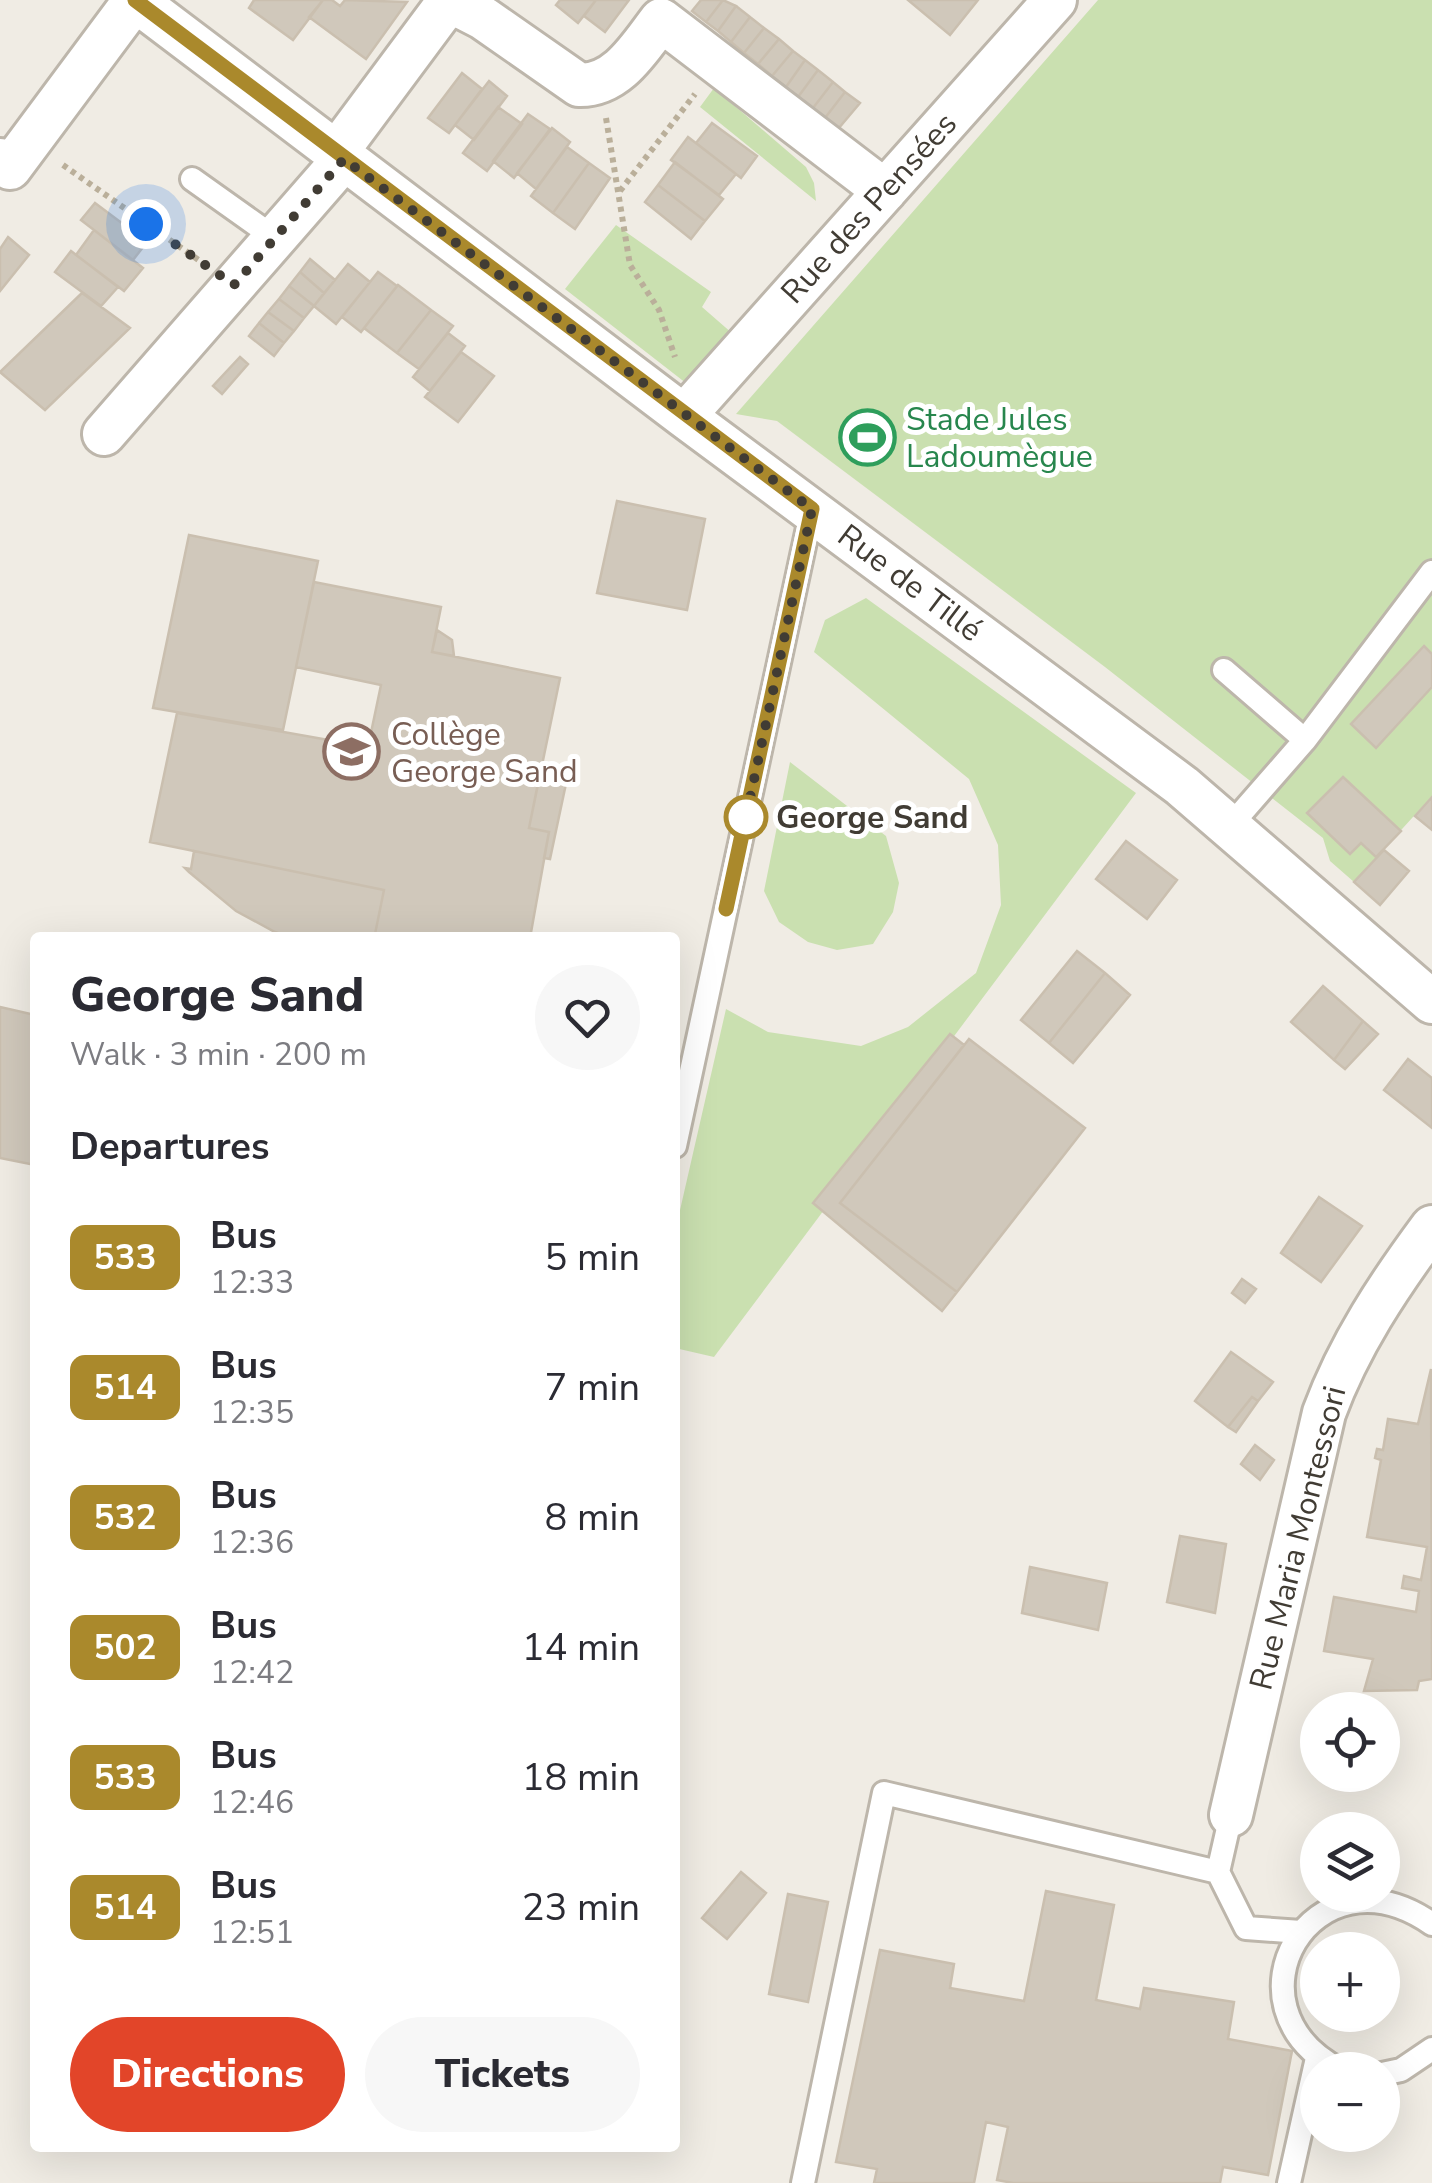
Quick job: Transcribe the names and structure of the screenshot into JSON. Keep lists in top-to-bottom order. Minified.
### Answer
{"streets":{"street":["Rue des Pensées","Rue de Tillé","Rue Maria Montessori"]},"crossings":[["Rue des Pensées","Rue de Tillé"]],"places":{"sports":["Stade Jules Ladoumègue"],"school or university":["Collège George Sand"],"other":["George Sand"]},"lines":["bus line 533"],"page":{"heading":[["George Sand","Walk · 3 min · 200 m"],"Departures"],"list":[{"mark":"533","name":"Bus","note":"12:33","value":"5 min"},{"mark":"514","name":"Bus","note":"12:35","value":"7 min"},{"mark":"532","name":"Bus","note":"12:36","value":"8 min"},{"mark":"502","name":"Bus","note":"12:42","value":"14 min"},{"mark":"533","name":"Bus","note":"12:46","value":"18 min"},{"mark":"514","name":"Bus","note":"12:51","value":"23 min"}],"map_buttons":["+","−"],"buttons":["Directions","Tickets"]}}
